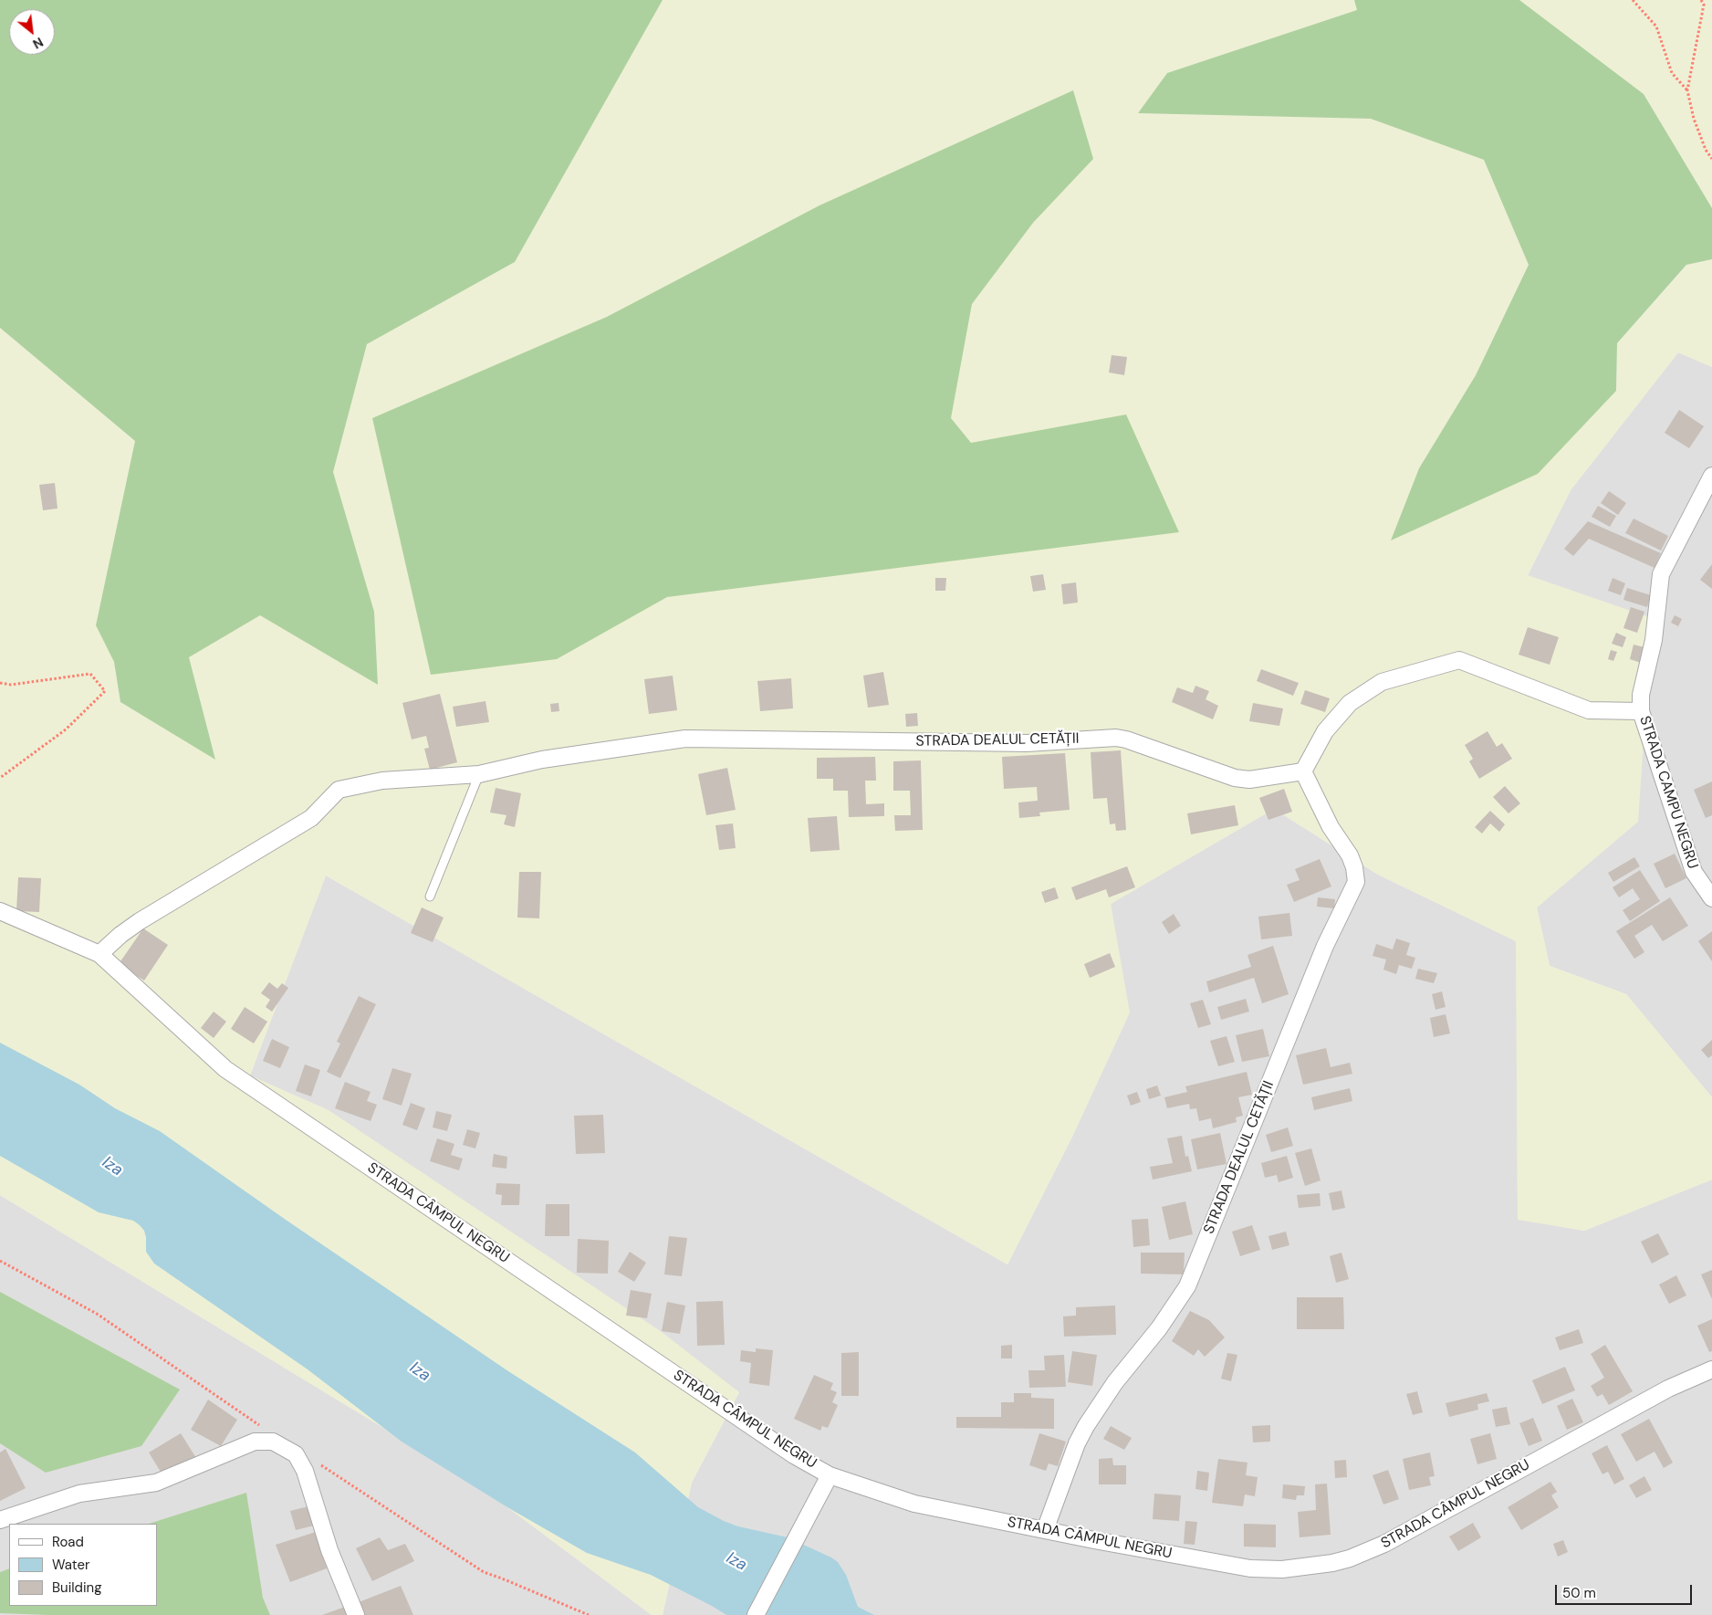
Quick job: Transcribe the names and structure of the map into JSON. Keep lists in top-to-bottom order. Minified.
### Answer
{"streets":{"street":["STRADA DEALUL CETĂȚII","STRADA CAMPU NEGRU","STRADA CÂMPUL NEGRU"]},"crossings":[["STRADA DEALUL CETĂȚII","STRADA CÂMPUL NEGRU"]],"water":["Iza"],"legend":["Road","Water","Building"],"scale_bar":"50 m","north":"bottom right"}
